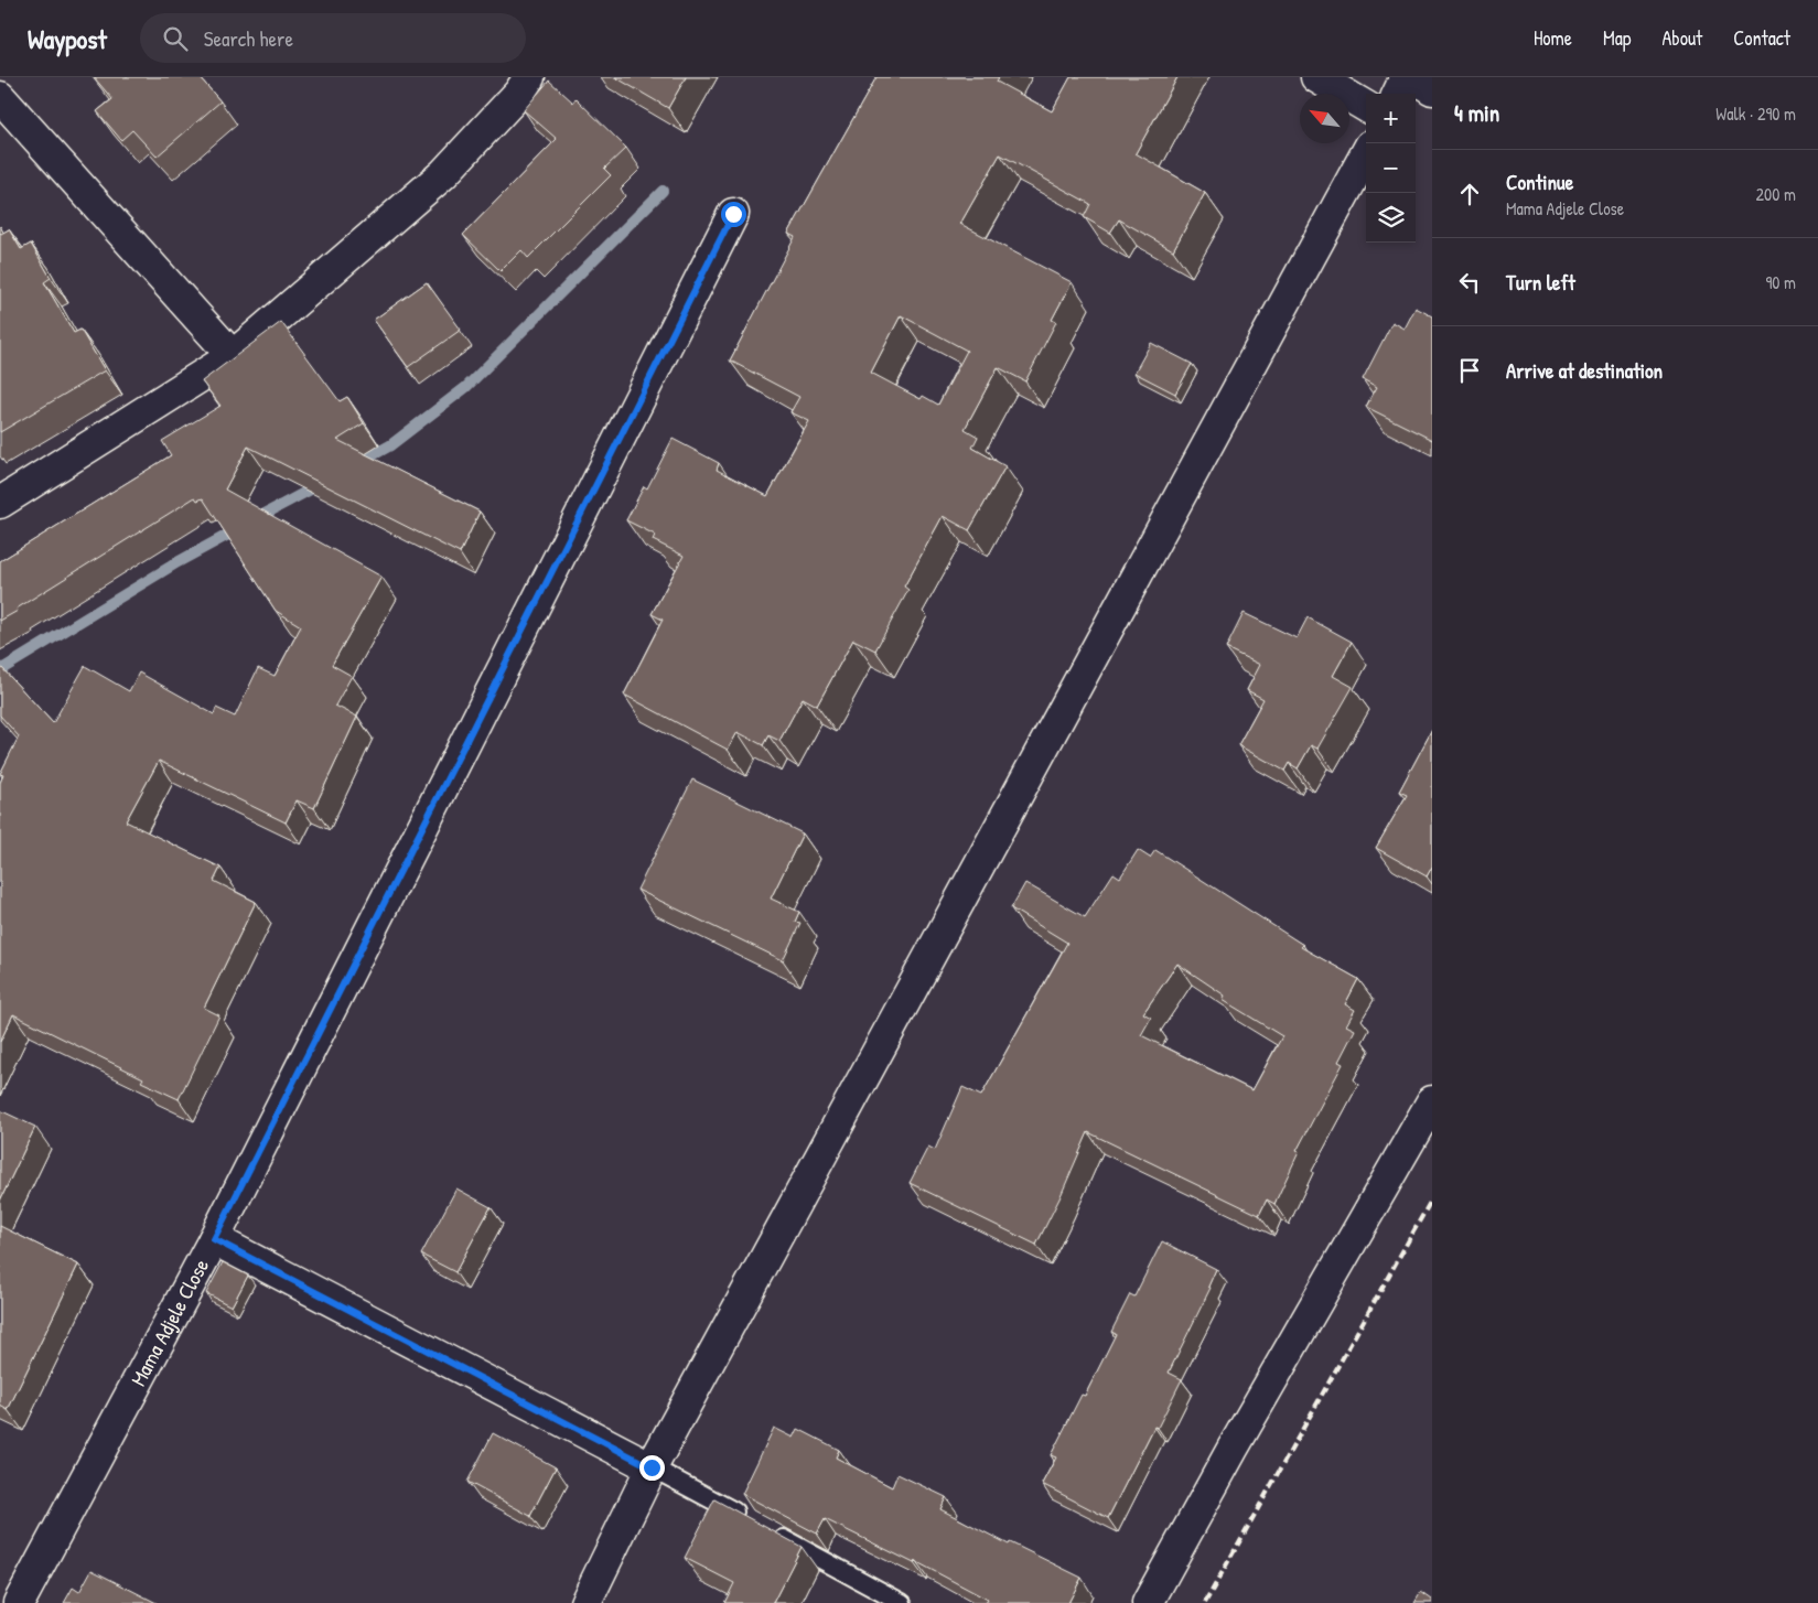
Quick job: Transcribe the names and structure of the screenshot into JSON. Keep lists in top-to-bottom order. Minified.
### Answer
{"streets":{"street":["Mama Adjele Close"]},"north":"top left","page":{"header":"Waypost","search":"Search here","nav":["Home","Map","About","Contact"],"heading":["4 min","Walk · 290 m"],"map_buttons":["+","−"],"list":[["Continue","Mama Adjele Close","200 m"],["Turn left","90 m"],"Arrive at destination"]}}
